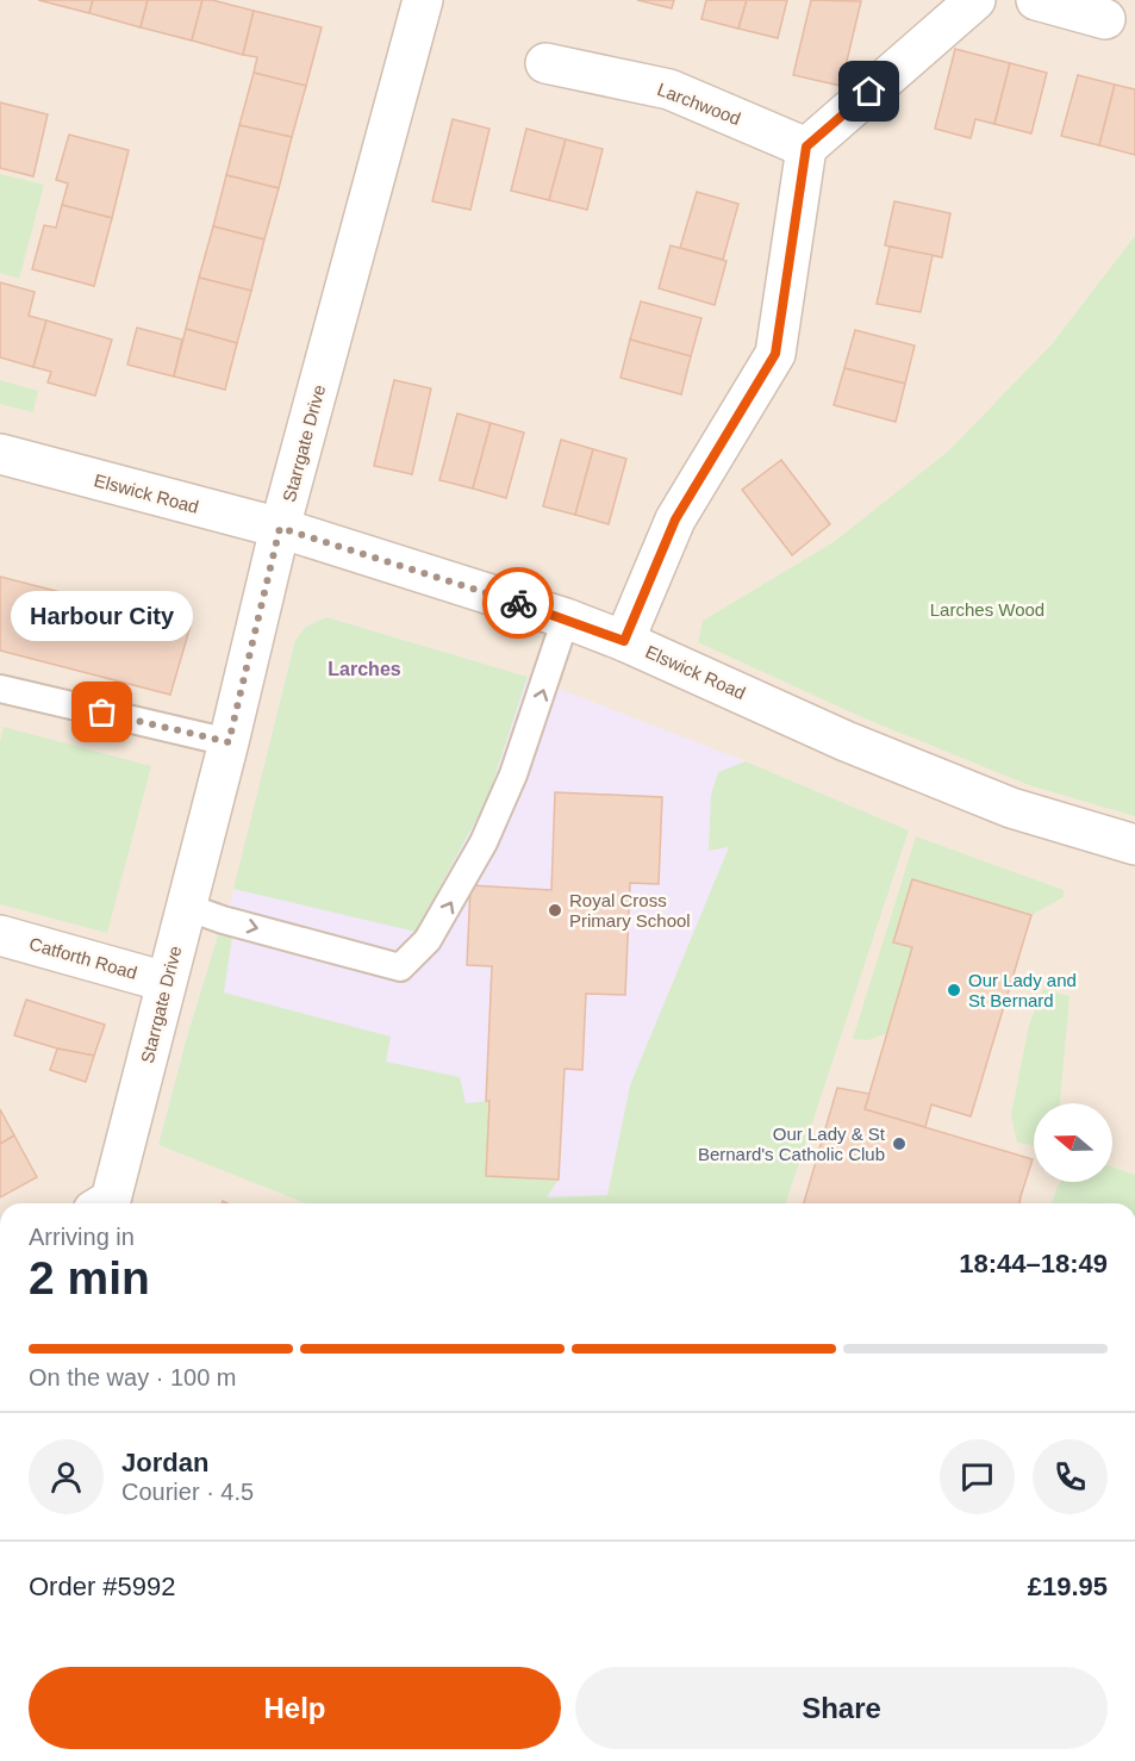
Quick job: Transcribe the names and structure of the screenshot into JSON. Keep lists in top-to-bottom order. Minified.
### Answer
{"streets":{"street":["Larchwood","Starrgate Drive","Elswick Road","Catforth Road"]},"crossings":[["Starrgate Drive","Elswick Road"],["Starrgate Drive","Catforth Road"]],"districts":["Larches"],"parks":["Larches Wood"],"places":["Harbour City","Royal Cross Primary School","Our Lady and St Bernard","Our Lady & St Bernard's Catholic Club"],"north":"left","page":{"bubble":"Harbour City","heading":["2 min","Arriving in","18:44–18:49"],"panel":["Jordan","Courier · 4.5","Order #5992","£19.95"],"bar":"On the way · 100 m","buttons":["Help","Share"]}}
